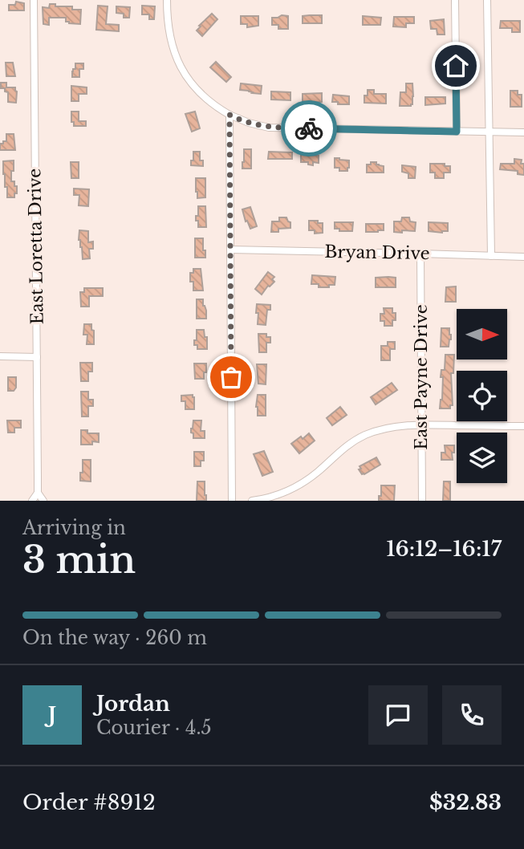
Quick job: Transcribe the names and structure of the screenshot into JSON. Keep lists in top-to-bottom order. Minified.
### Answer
{"streets":{"street":["East Loretta Drive","Bryan Drive","East Payne Drive"]},"crossings":[["Bryan Drive","East Payne Drive"]],"north":"right","page":{"heading":["3 min","Arriving in","16:12–16:17"],"panel":["Jordan","Courier · 4.5","Order #8912","$32.83"],"bar":"On the way · 260 m","round":"J"}}
